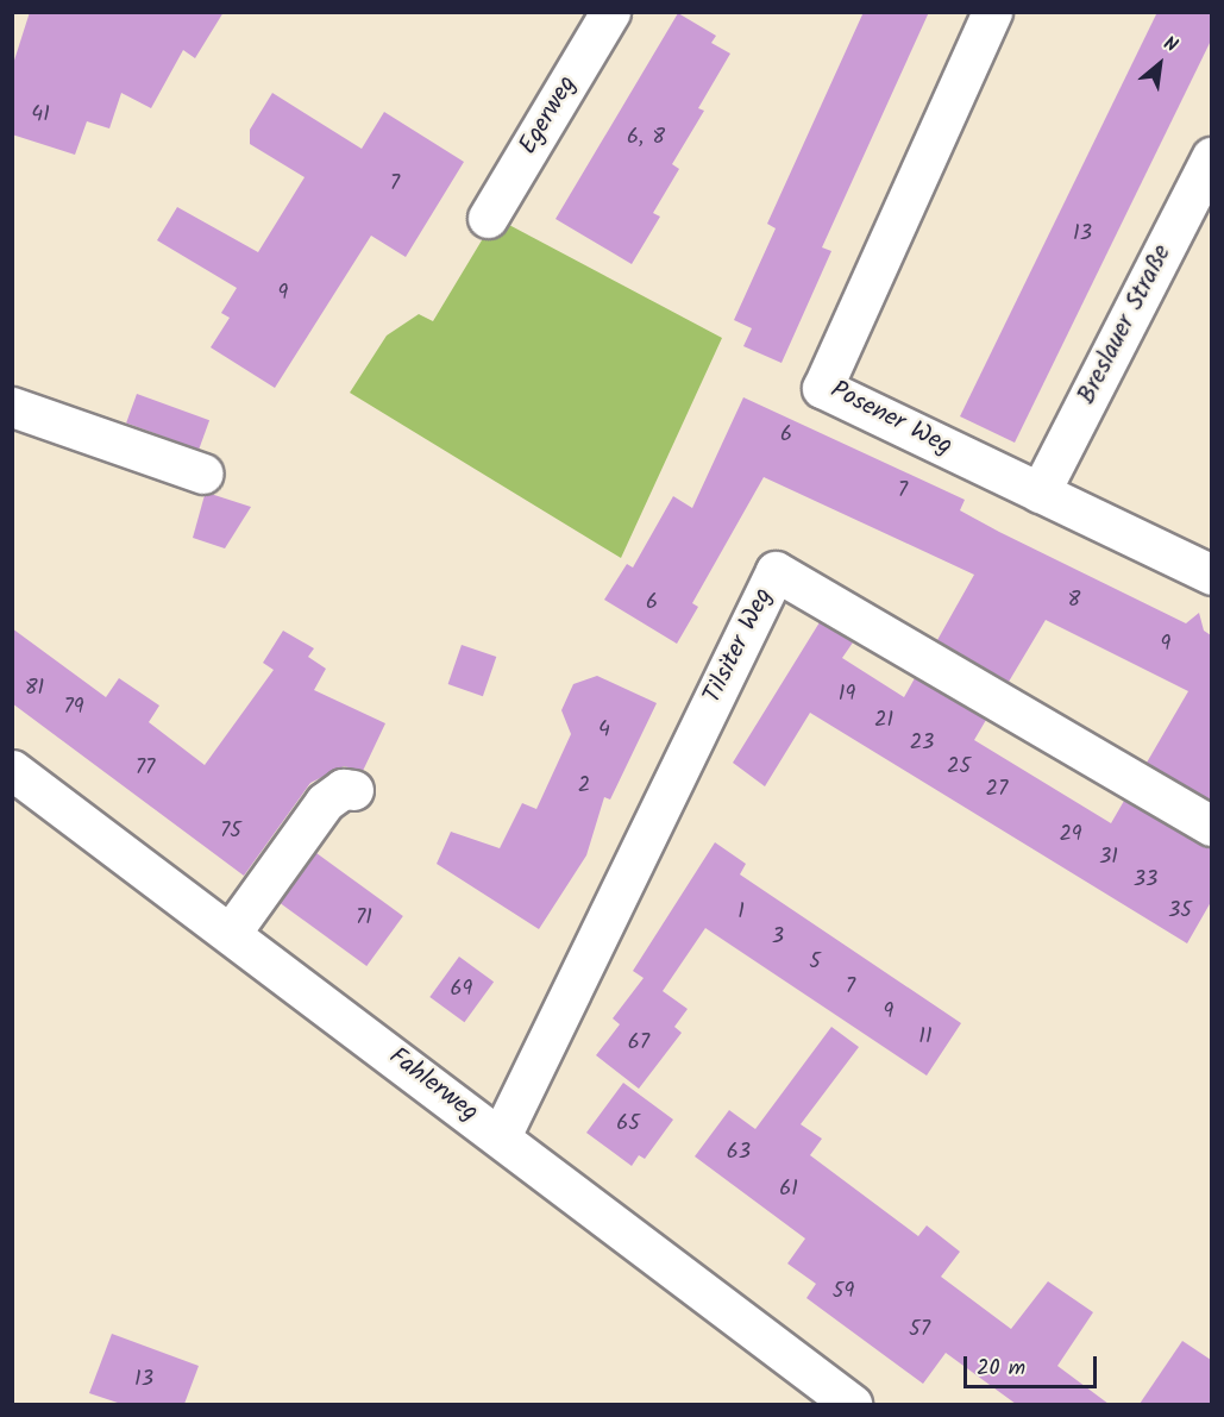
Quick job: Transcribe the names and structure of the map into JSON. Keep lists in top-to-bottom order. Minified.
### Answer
{"streets":{"street":["Egerweg","Breslauer Straße","Posener Weg","Tilsiter Weg","Fahlerweg"]},"crossings":[["Breslauer Straße","Posener Weg"],["Tilsiter Weg","Fahlerweg"]],"house_numbers":["41","6, 8","7","13","9","6","7","8","6","9","81","19","79","21","4","23","25","77","2","27","75","29","31","33","35","1","71","3","5","7","69","9","11","67","65","63","61","59","57","13"],"scale_bar":"20 m","north":"top right"}
